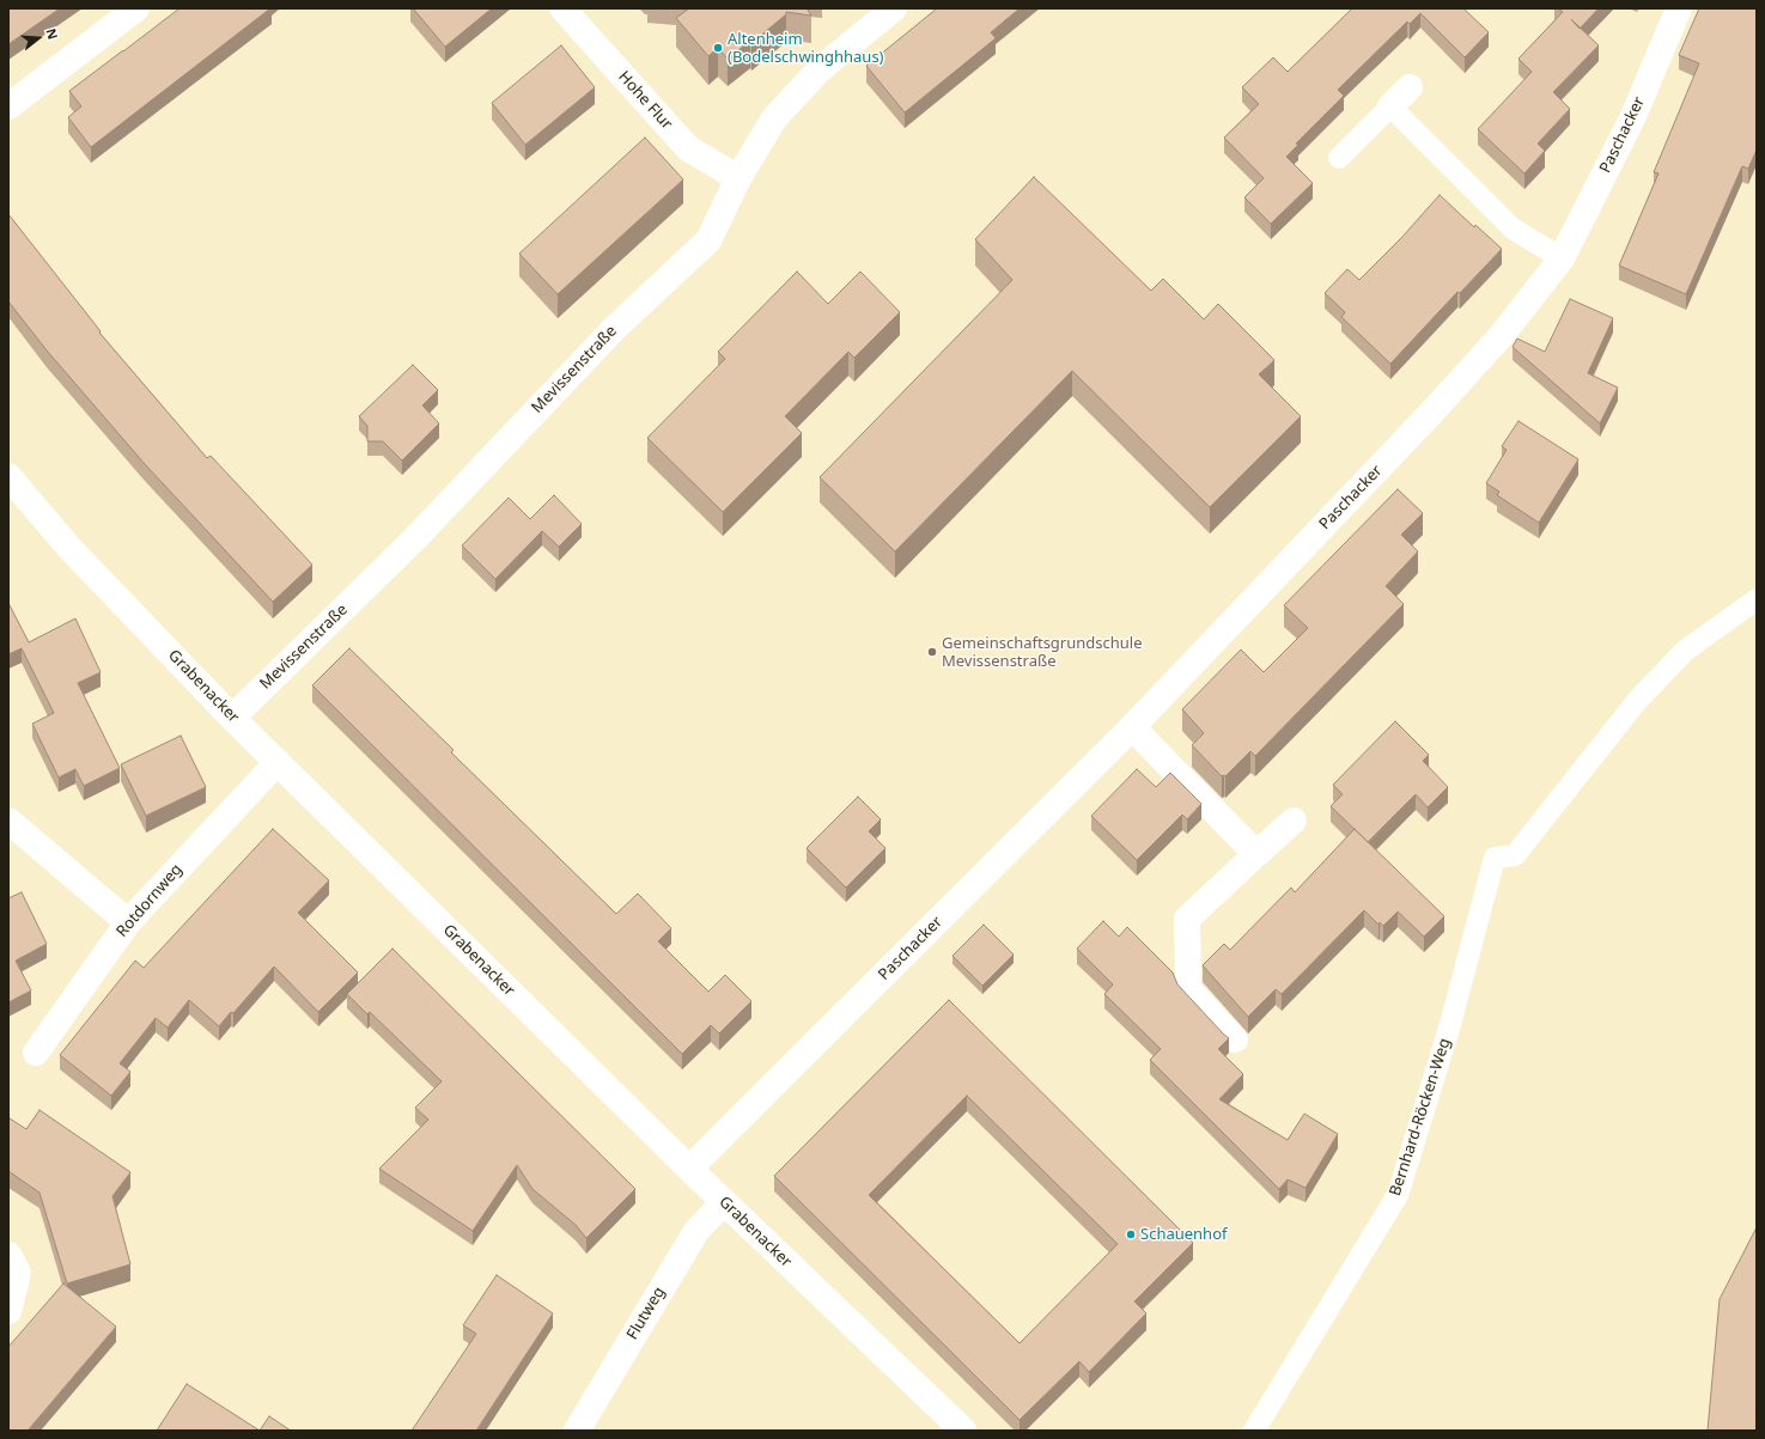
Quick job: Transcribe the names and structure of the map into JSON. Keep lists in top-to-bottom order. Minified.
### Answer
{"streets":{"street":["Hohe Flur","Paschacker","Mevissenstraße","Grabenacker","Rotdornweg","Flutweg"],"lane":["Bernhard-Röcken-Weg"]},"crossings":[["Hohe Flur","Mevissenstraße"],["Paschacker","Grabenacker"],["Mevissenstraße","Grabenacker"],["Grabenacker","Rotdornweg"],["Grabenacker","Flutweg"]],"places":["Altenheim (Bodelschwinghhaus)","Gemeinschaftsgrundschule Mevissenstraße","Schauenhof"],"north":"right"}
